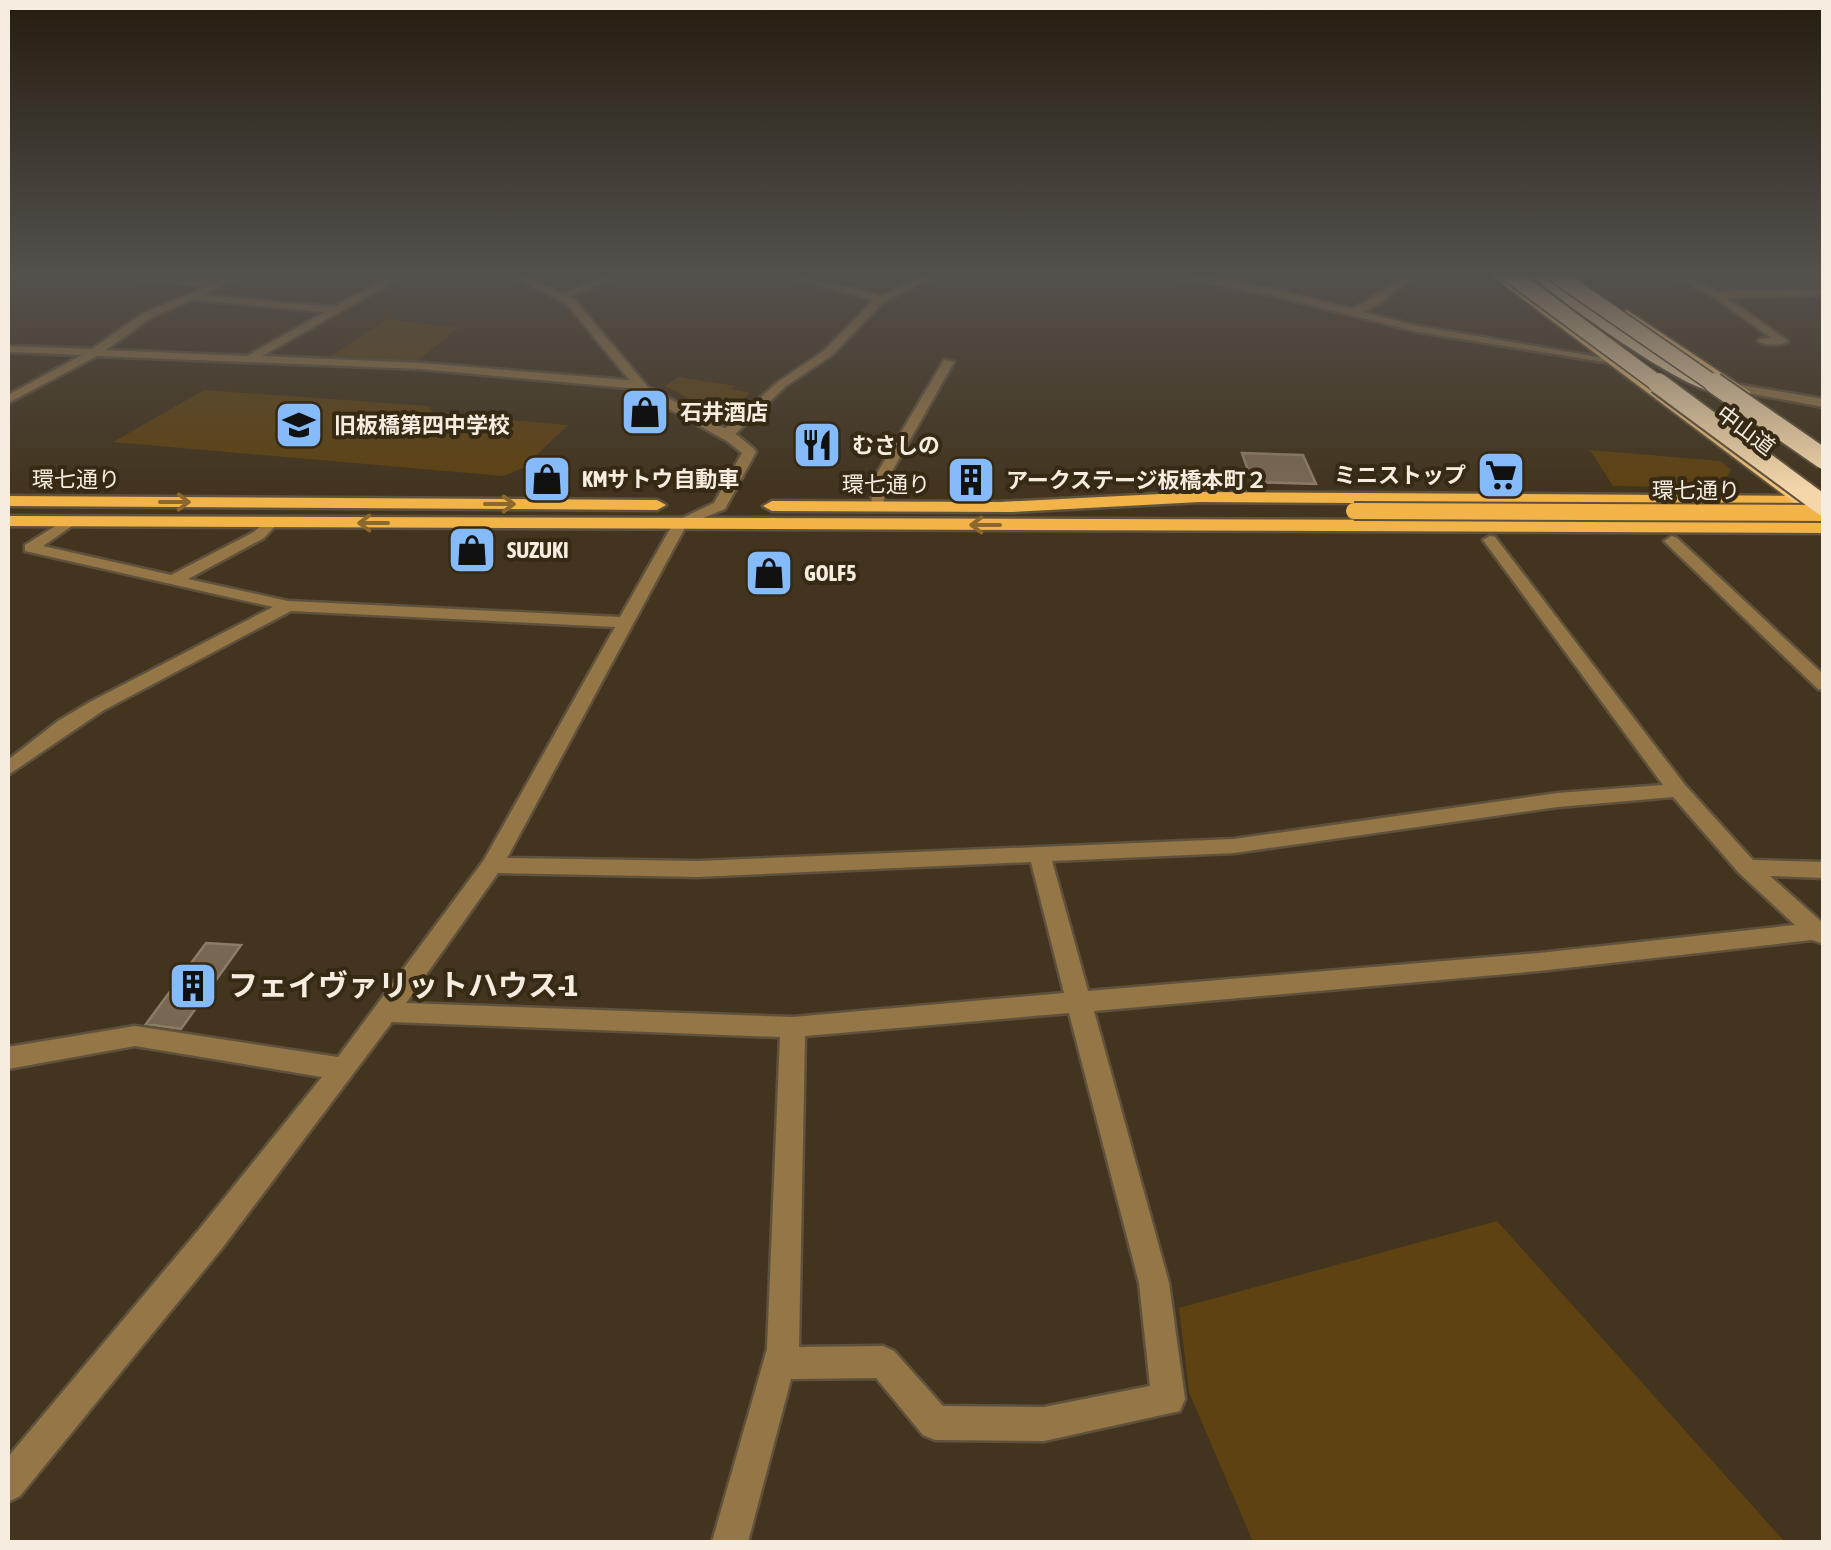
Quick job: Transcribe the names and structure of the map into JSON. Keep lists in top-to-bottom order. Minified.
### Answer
{"streets":{"highway":["中山道"],"main road":["環七通り"]},"crossings":[["中山道","環七通り"]],"places":{"shop":["石井酒店","KMサトウ自動車","SUZUKI","GOLF5"],"school or university":["旧板橋第四中学校"],"restaurant":["むさしの"],"supermarket":["ミニストップ"],"building":["アークステージ板橋本町２","フェイヴァリットハウス-1"]}}
